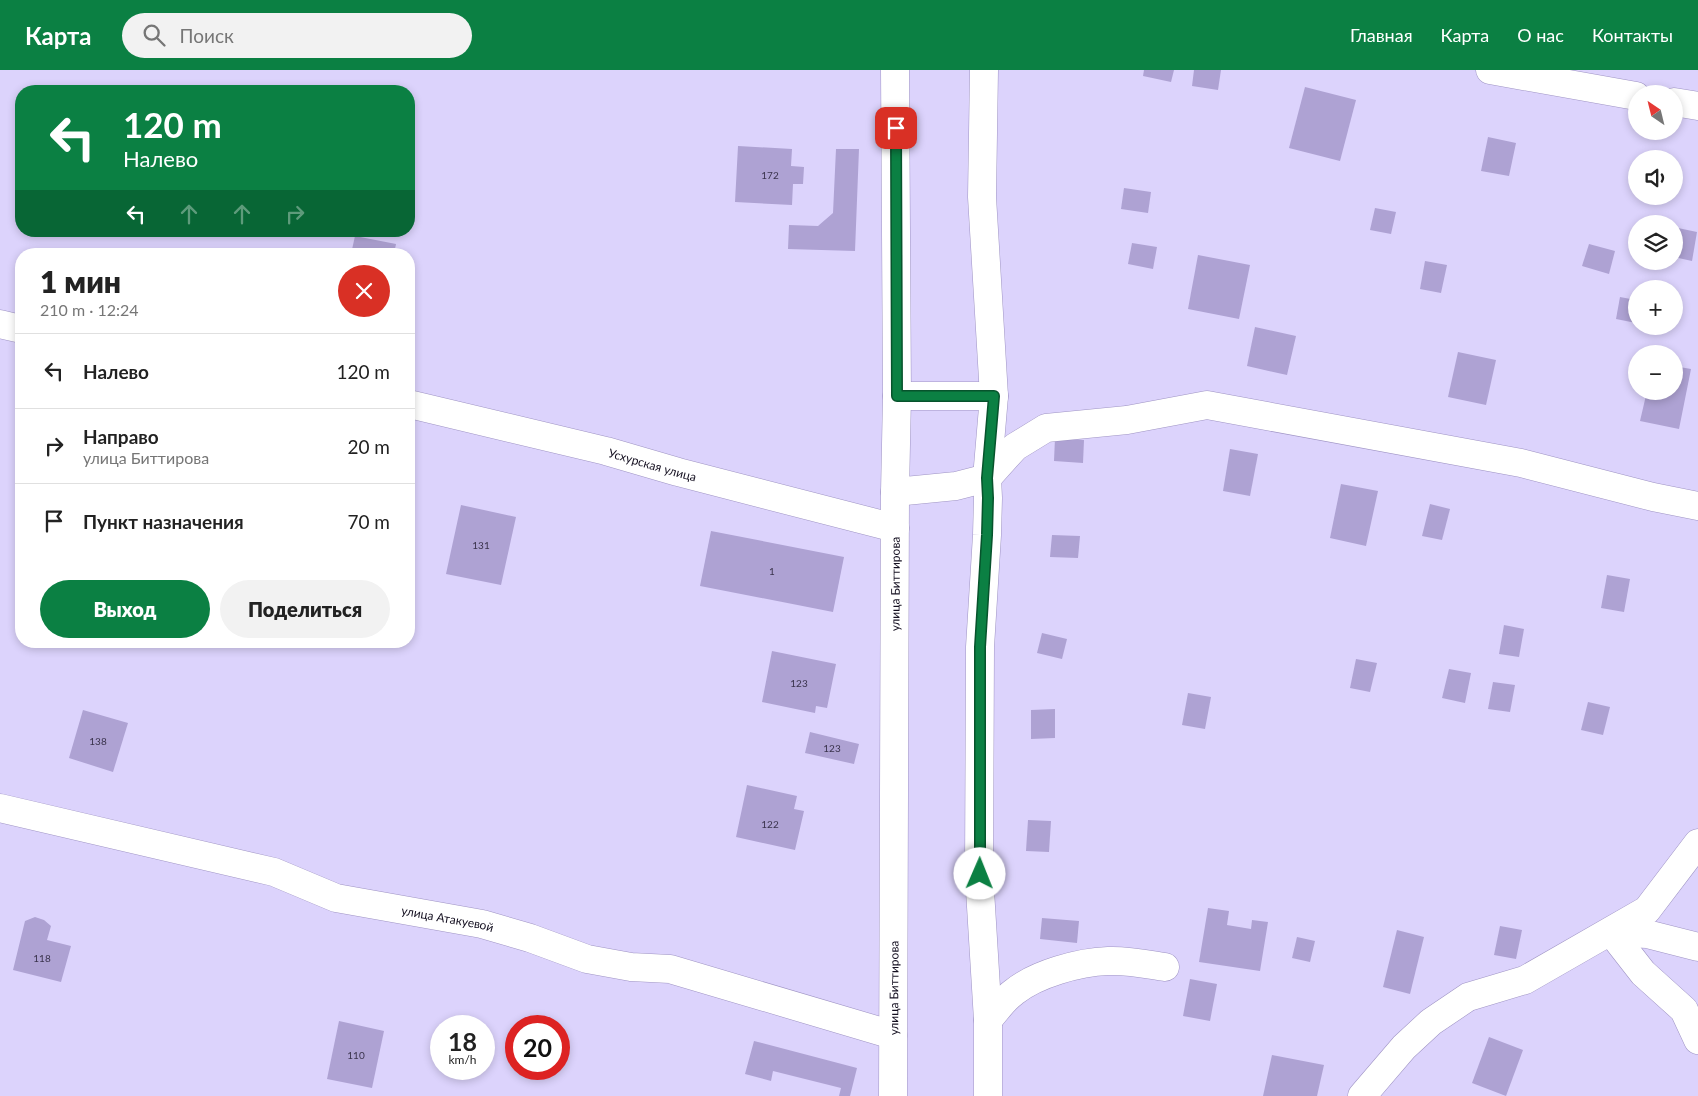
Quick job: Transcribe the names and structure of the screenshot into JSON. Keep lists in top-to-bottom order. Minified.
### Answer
{"streets":{"street":["Усхурская улица","улица Биттирова","улица Атакуевой"]},"crossings":[["Усхурская улица","улица Биттирова"],["улица Биттирова","улица Атакуевой"]],"house_numbers":["172","131","1","123","138","123","122","118","110"],"north":"top left","page":{"header":"Карта","search":"Поиск","nav":["Главная","Карта","О нас","Контакты"],"map_buttons":["+","−"],"turn":["120 m","Налево"],"heading":["1 мин","210 m · 12:24"],"list":[{"name":"Налево","value":"120 m"},{"name":"Направо","note":"улица Биттирова","value":"20 m"},{"name":"Пункт назначения","value":"70 m"}],"buttons":["Выход","Поделиться"],"speed":"18 km/h","limit":"20"}}
